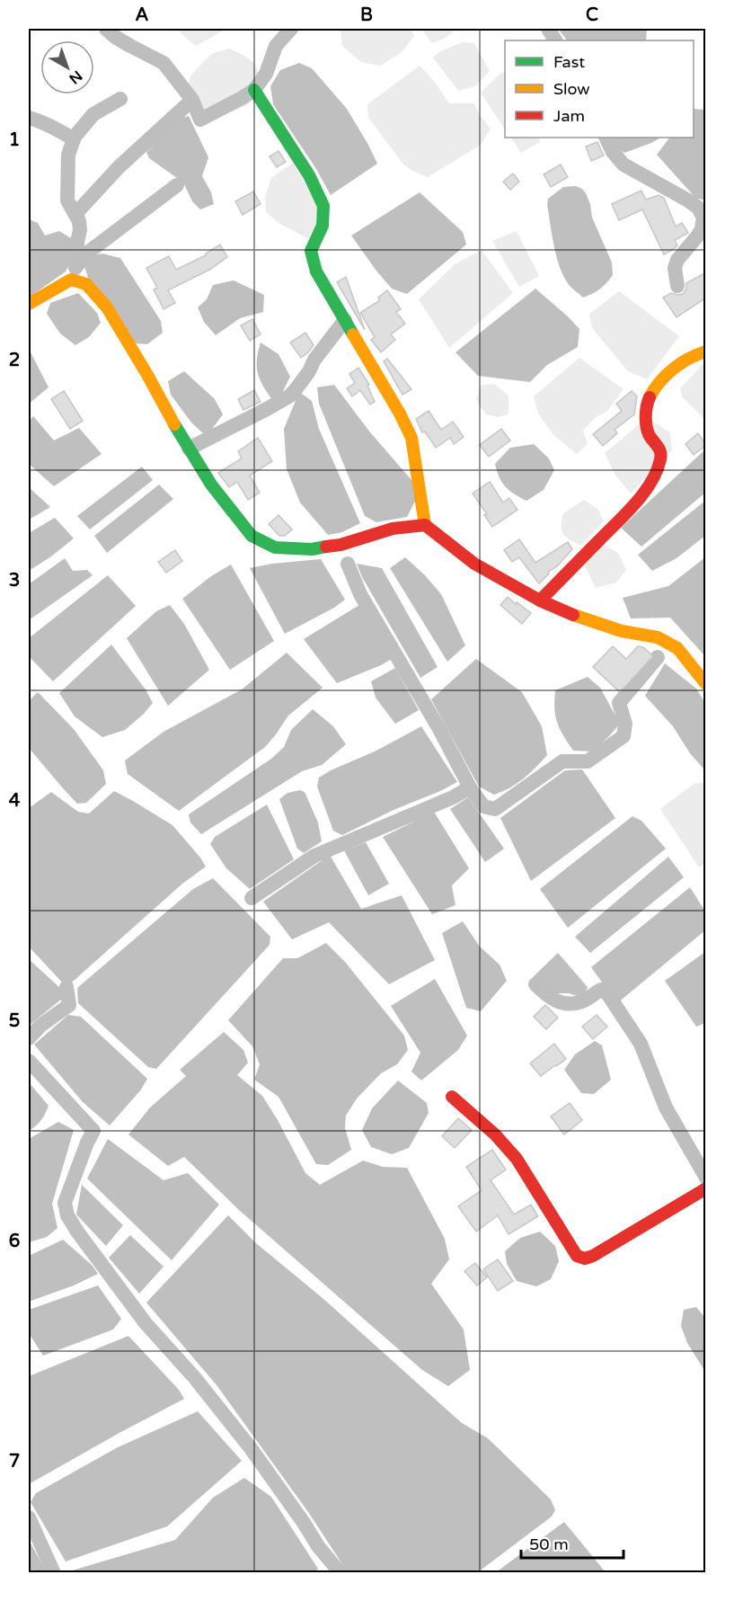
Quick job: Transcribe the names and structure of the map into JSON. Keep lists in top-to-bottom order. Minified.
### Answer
{"legend":["Fast","Slow","Jam"],"scale_bar":"50 m","north":"bottom right","grid":{"columns":["A","B","C"],"rows":["1","2","3","4","5","6","7"]}}
